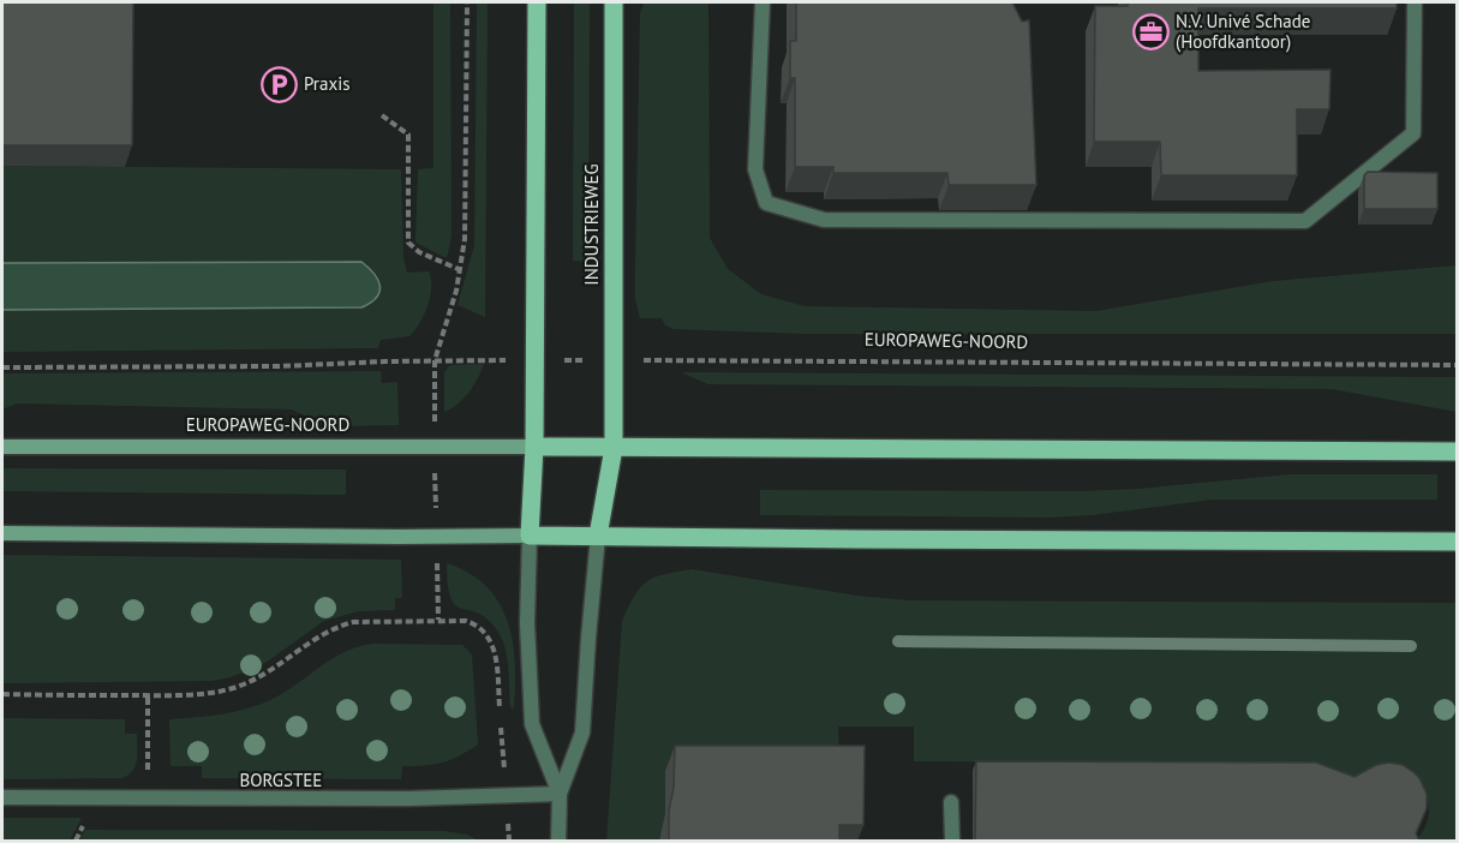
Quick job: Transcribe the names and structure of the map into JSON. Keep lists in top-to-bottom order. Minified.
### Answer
{"streets":{"main road":["INDUSTRIEWEG","EUROPAWEG-NOORD"],"street":["BORGSTEE"]},"crossings":[["INDUSTRIEWEG","EUROPAWEG-NOORD"]],"places":{"office":["N.V. Univé Schade (Hoofdkantoor)"],"parking":["Praxis"]}}
